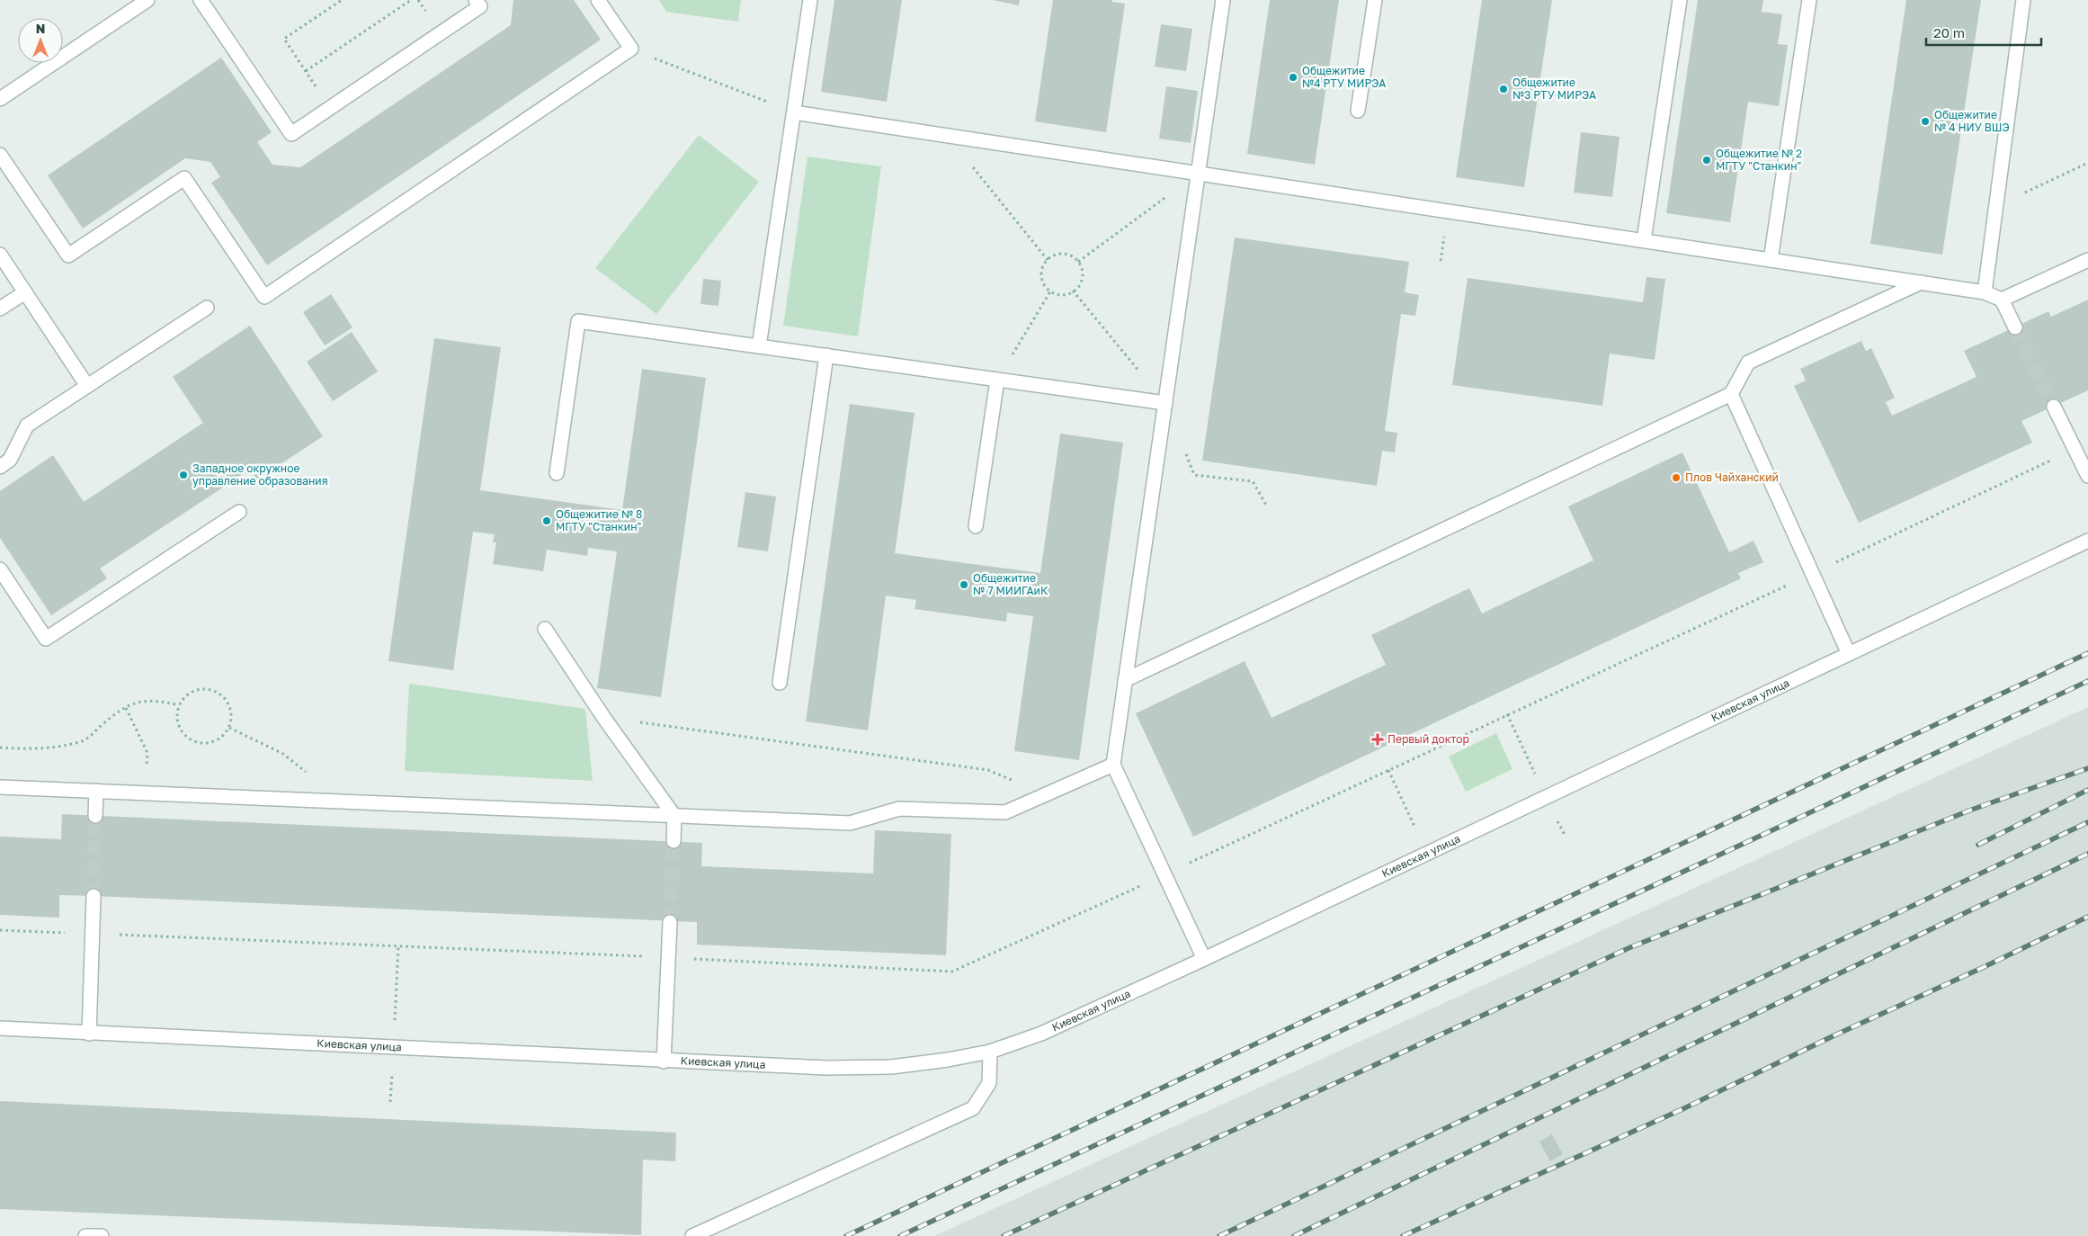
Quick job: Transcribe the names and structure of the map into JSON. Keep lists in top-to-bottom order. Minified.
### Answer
{"streets":{"street":["Киевская улица"]},"places":{"other":["Общежитие №4 РТУ МИРЭА","Общежитие №3 РТУ МИРЭА","Общежитие № 4 НИУ ВШЭ","Общежитие № 2 МГТУ \"Станкин\"","Западное окружное управление образования","Плов Чайханский","Общежитие № 8 МГТУ \"Станкин\"","Общежитие № 7 МИИГАиК"],"health":["Первый доктор"]},"scale_bar":"20 m","north":"top"}
